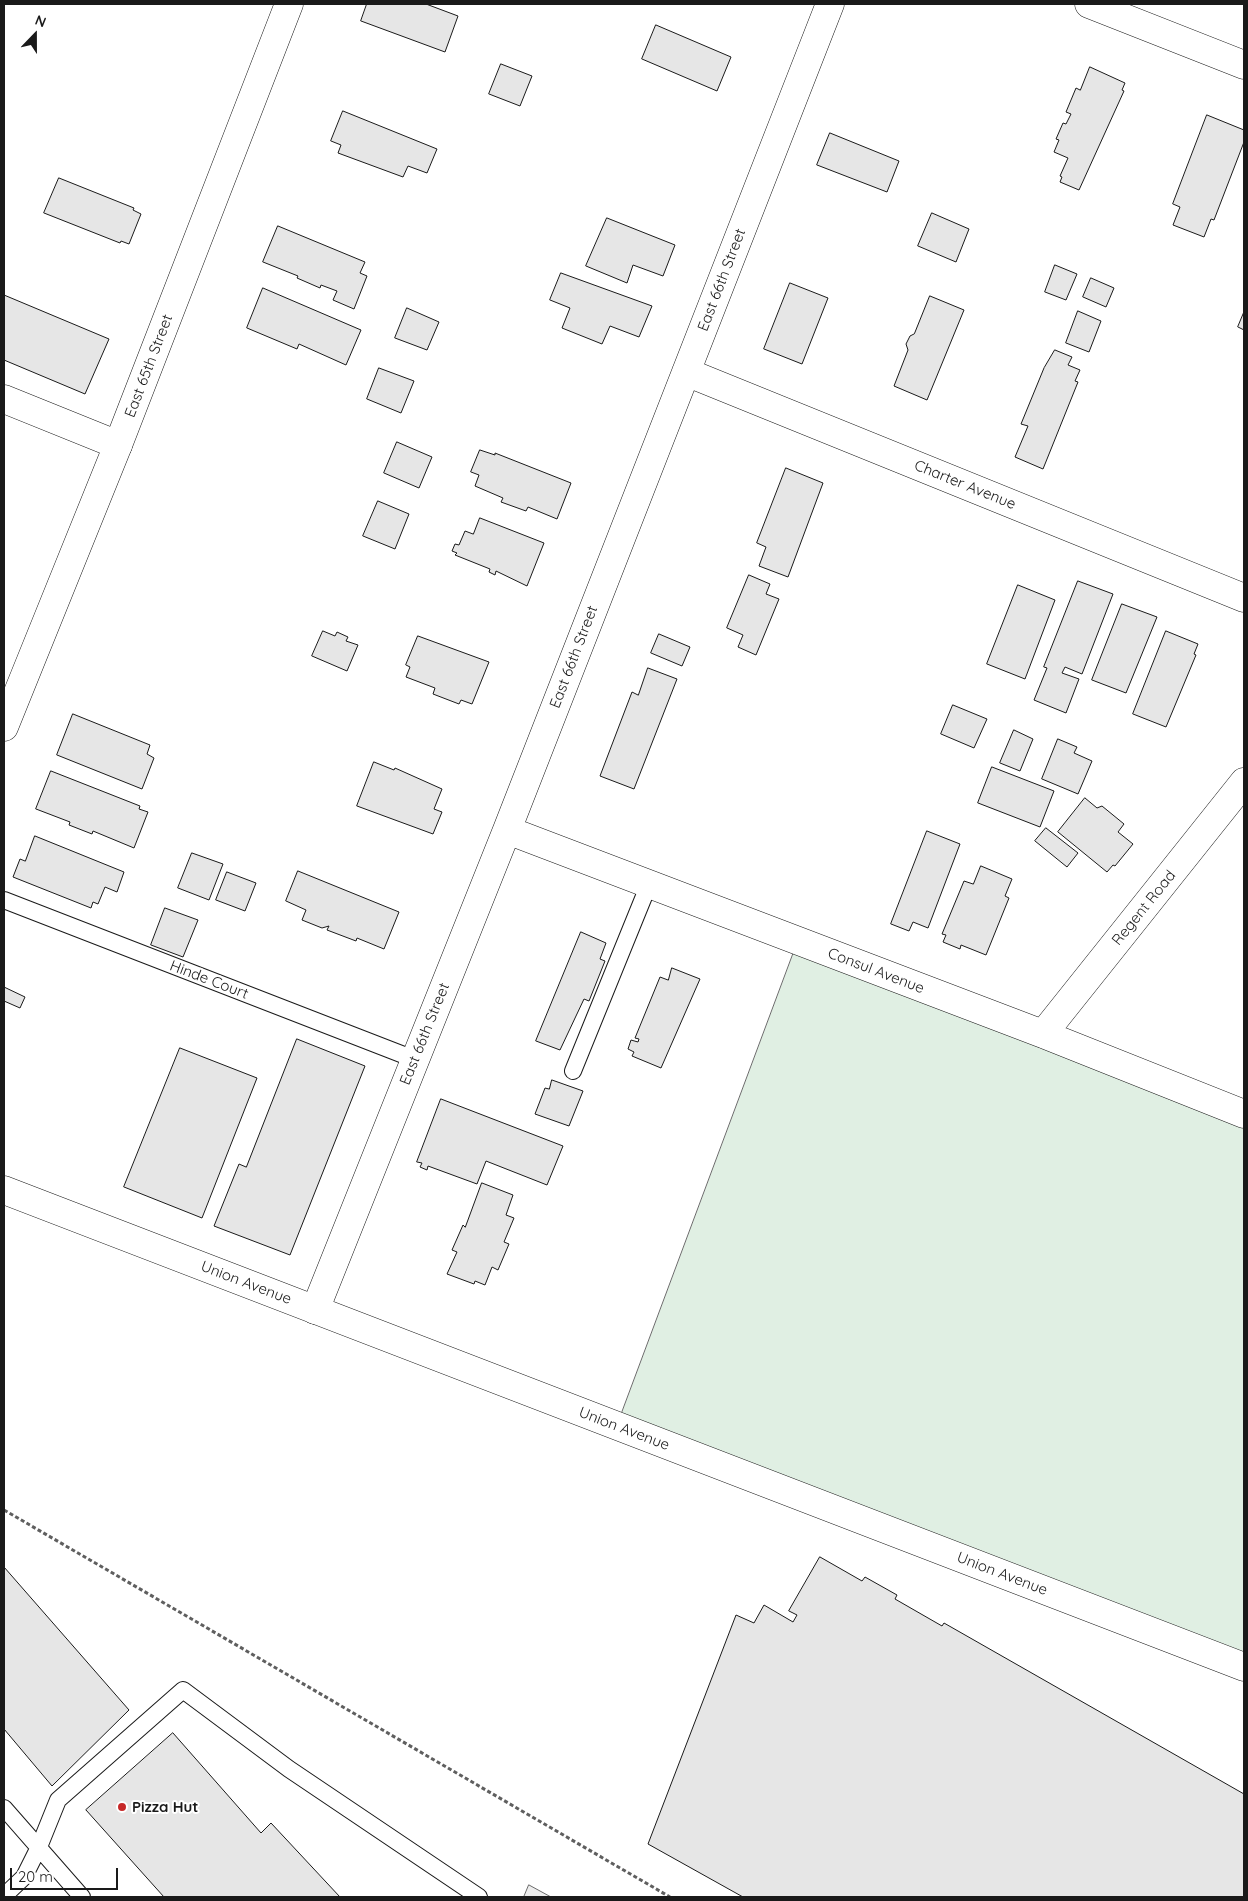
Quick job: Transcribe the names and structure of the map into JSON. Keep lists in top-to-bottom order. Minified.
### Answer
{"streets":{"street":["East 66th Street","East 65th Street","Charter Avenue","Regent Road","Consul Avenue","Union Avenue"],"lane":["Hinde Court"]},"crossings":[["East 66th Street","Charter Avenue"],["East 66th Street","Consul Avenue"],["East 66th Street","Hinde Court"],["East 66th Street","Union Avenue"],["Regent Road","Consul Avenue"]],"places":["Pizza Hut"],"scale_bar":"20 m","north":"top"}
